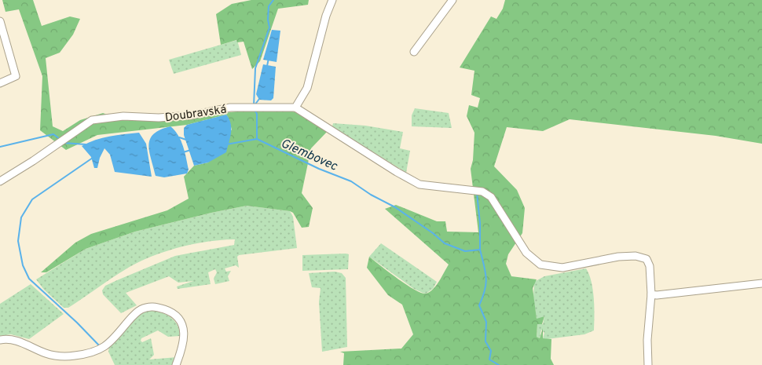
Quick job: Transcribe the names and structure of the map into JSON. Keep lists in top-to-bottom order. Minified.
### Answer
{"streets":{"street":["Doubravská"]},"water":["Glembovec"]}
